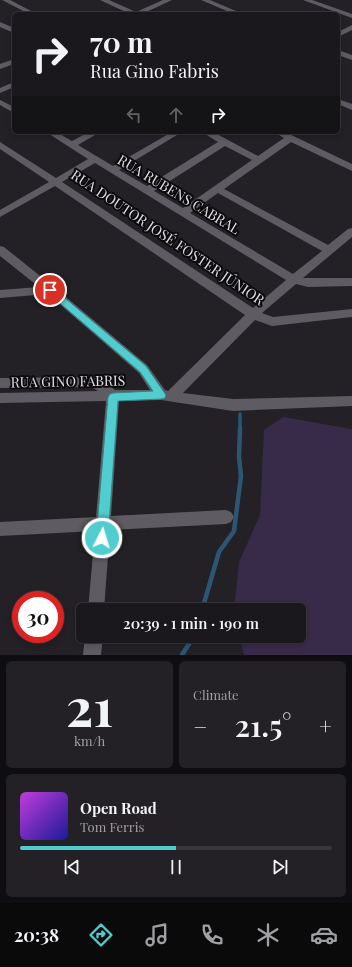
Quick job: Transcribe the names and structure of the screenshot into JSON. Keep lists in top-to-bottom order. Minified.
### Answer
{"streets":{"street":["RUA RUBENS CABRAL","RUA DOUTOR JOSÉ FOSTER JÚNIOR","RUA GINO FABRIS"]},"page":{"turn":["70 m","Rua Gino Fabris"],"limit":"30","trip":"20:39 · 1 min · 190 m","tile":[["21","km/h"],"Climate"],"heat":["−","21.5°","+"],"song":["Open Road","Tom Ferris"],"tabs":"20:38"}}
